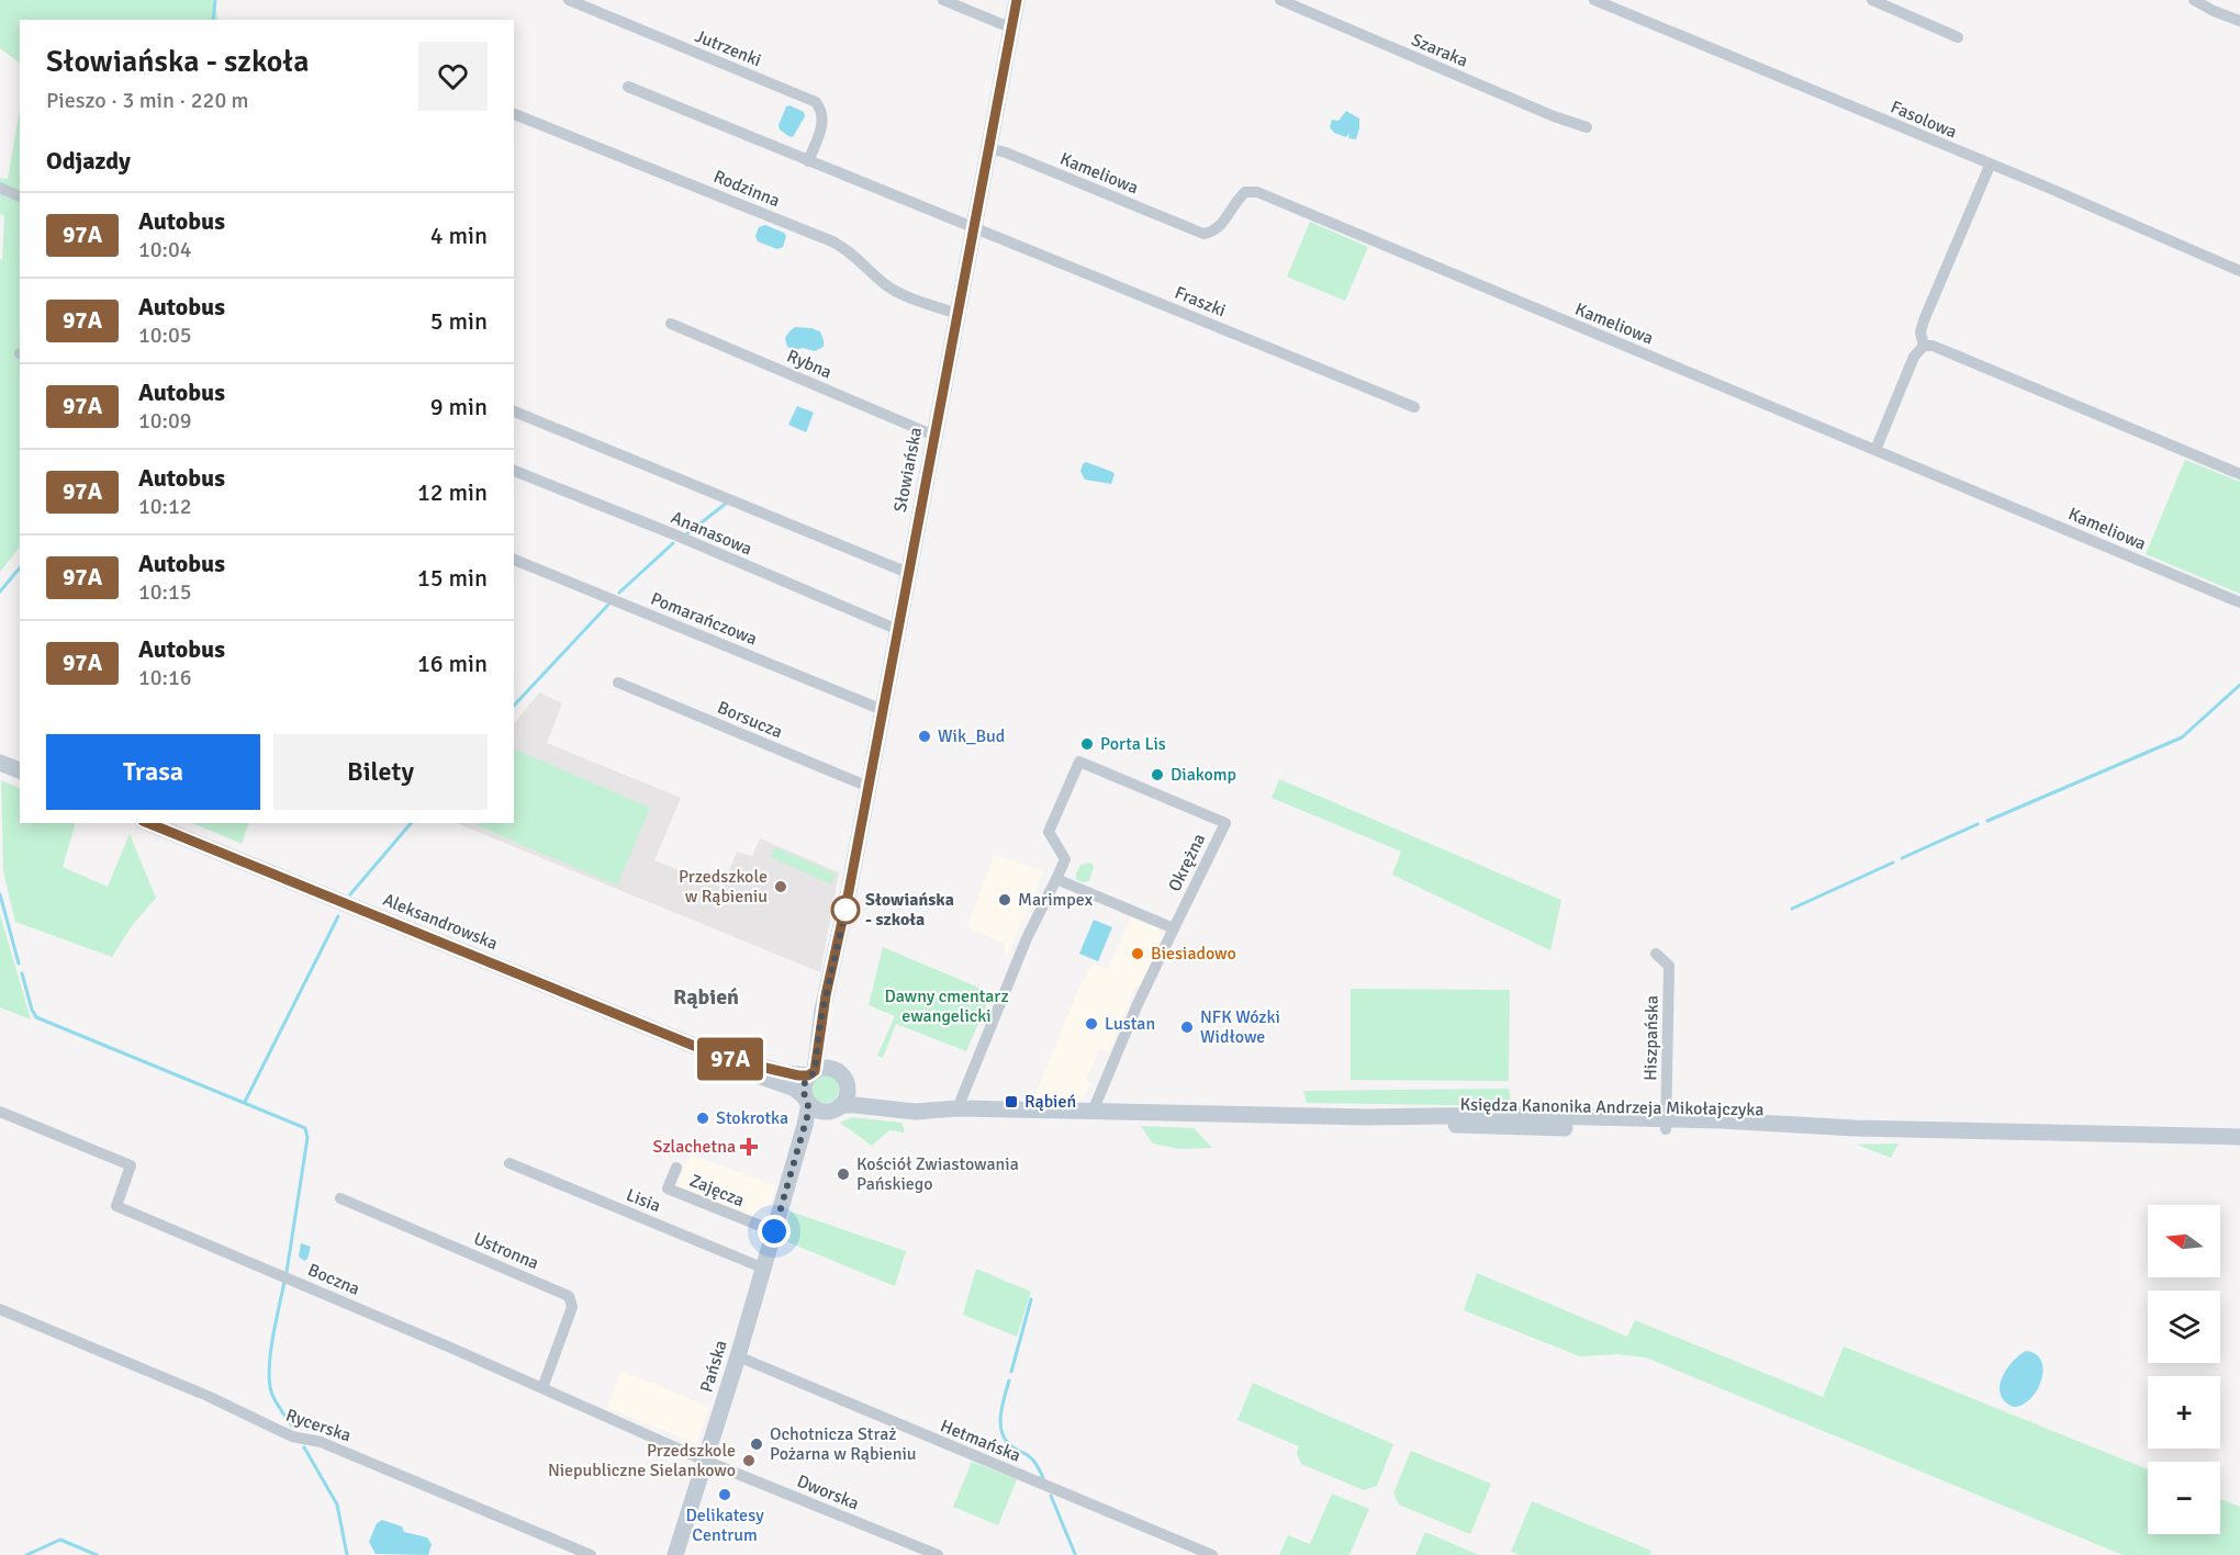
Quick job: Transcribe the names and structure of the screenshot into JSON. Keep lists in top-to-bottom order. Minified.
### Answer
{"streets":{"main road":["Słowiańska","Aleksandrowska","Księdza Kanonika Andrzeja Mikołajczyka","Pańska"],"street":["Jutrzenki","Szaraka","Fasolowa","Kameliowa","Rodzinna","Fraszki","Rybna","Ananasowa","Pomarańczowa","Borsucza","Okrężna","Hiszpańska","Zajęcza","Lisia","Ustronna","Boczna","Rycerska","Hetmańska","Dworska"]},"crossings":[["Kameliowa","Słowiańska"],["Rodzinna","Słowiańska"],["Fraszki","Słowiańska"],["Rybna","Słowiańska"],["Słowiańska","Ananasowa"],["Słowiańska","Pomarańczowa"],["Słowiańska","Borsucza"],["Słowiańska","Aleksandrowska"],["Słowiańska","Księdza Kanonika Andrzeja Mikołajczyka"],["Słowiańska","Pańska"],["Okrężna","Księdza Kanonika Andrzeja Mikołajczyka"],["Aleksandrowska","Księdza Kanonika Andrzeja Mikołajczyka"],["Aleksandrowska","Pańska"],["Hiszpańska","Księdza Kanonika Andrzeja Mikołajczyka"],["Księdza Kanonika Andrzeja Mikołajczyka","Pańska"],["Zajęcza","Pańska"],["Lisia","Pańska"],["Ustronna","Boczna"],["Boczna","Pańska"],["Boczna","Dworska"],["Pańska","Hetmańska"],["Pańska","Dworska"]],"districts":["Rąbień"],"parks":["Dawny cmentarz ewangelicki"],"places":{"other":["Wik_Bud","Porta Lis","Diakomp","Przedszkole w Rąbieniu","Marimpex","Słowiańska - szkoła","Biesiadowo","Lustan","NFK Wózki Widłowe","Stokrotka","Kościół Zwiastowania Pańskiego","Ochotnicza Straż Pożarna w Rąbieniu","Przedszkole Niepubliczne Sielankowo","Delikatesy Centrum"],"transit":["Rąbień"],"health":["Szlachetna"]},"lines":["bus line 97A"],"north":"left","page":{"on_map":"97A","heading":[["Słowiańska - szkoła","Pieszo · 3 min · 220 m"],"Odjazdy"],"list":[{"mark":"97A","name":"Autobus","note":"10:04","value":"4 min"},{"mark":"97A","name":"Autobus","note":"10:05","value":"5 min"},{"mark":"97A","name":"Autobus","note":"10:09","value":"9 min"},{"mark":"97A","name":"Autobus","note":"10:12","value":"12 min"},{"mark":"97A","name":"Autobus","note":"10:15","value":"15 min"},{"mark":"97A","name":"Autobus","note":"10:16","value":"16 min"}],"buttons":["Trasa","Bilety"],"map_buttons":["+","−"]}}
